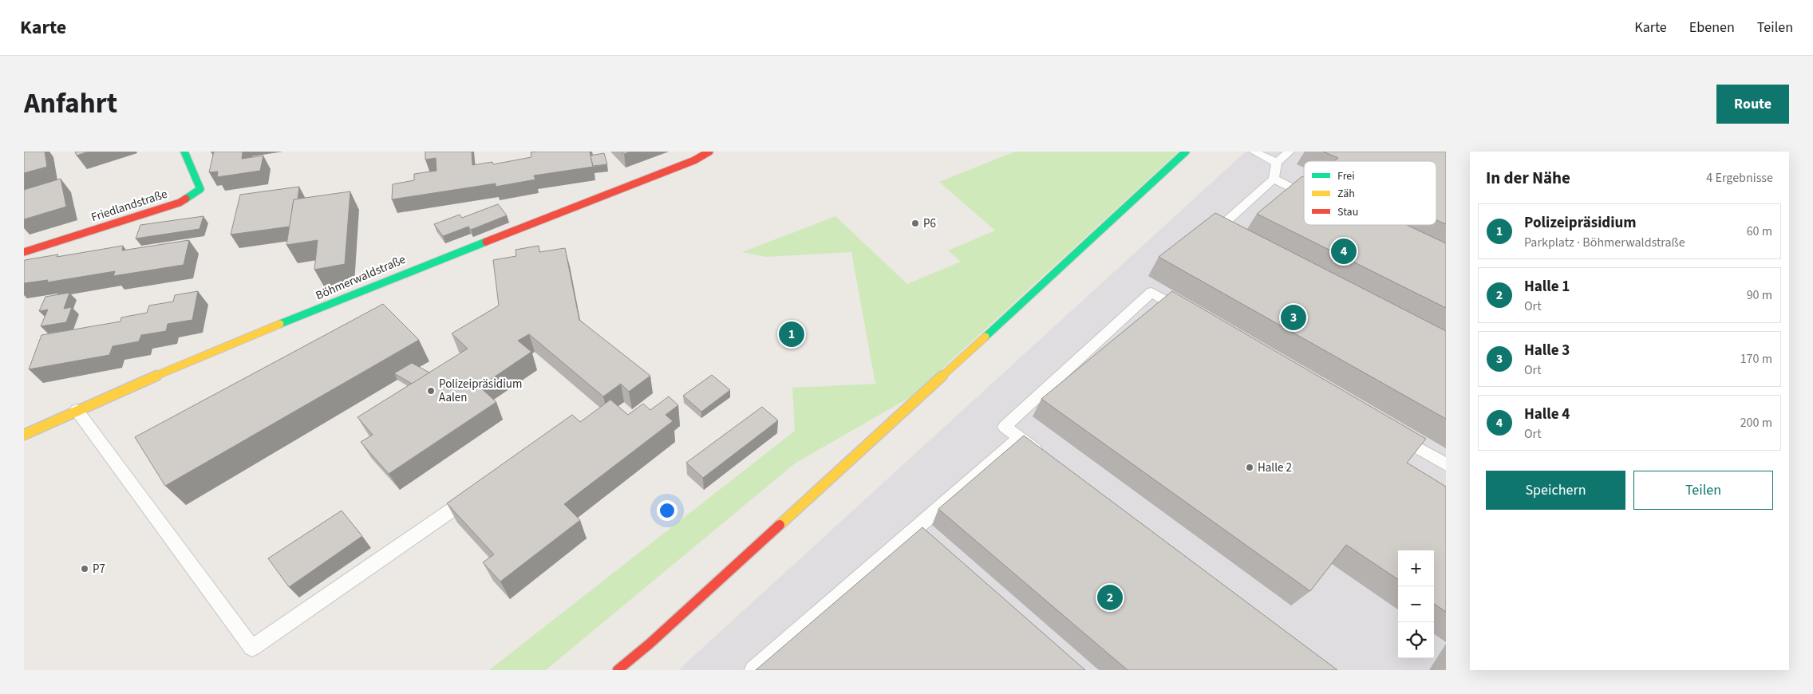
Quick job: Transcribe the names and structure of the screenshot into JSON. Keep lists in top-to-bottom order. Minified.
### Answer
{"streets":{"main road":["Friedlandstraße","Böhmerwaldstraße"]},"places":["P6","Polizeipräsidium Aalen","Halle 2","P7"],"legend":["Frei","Zäh","Stau"],"page":{"header":"Karte","nav":["Karte","Ebenen","Teilen"],"title":"Anfahrt","buttons":["Route",["Speichern","Teilen"]],"heading":["In der Nähe","4 Ergebnisse"],"list":[{"mark":"1","name":"Polizeipräsidium","note":"Parkplatz · Böhmerwaldstraße","value":"60 m"},{"mark":"2","name":"Halle 1","note":"Ort","value":"90 m"},{"mark":"3","name":"Halle 3","note":"Ort","value":"170 m"},{"mark":"4","name":"Halle 4","note":"Ort","value":"200 m"}],"pins":["4","3","1","2"],"map_buttons":["+","−"]}}
